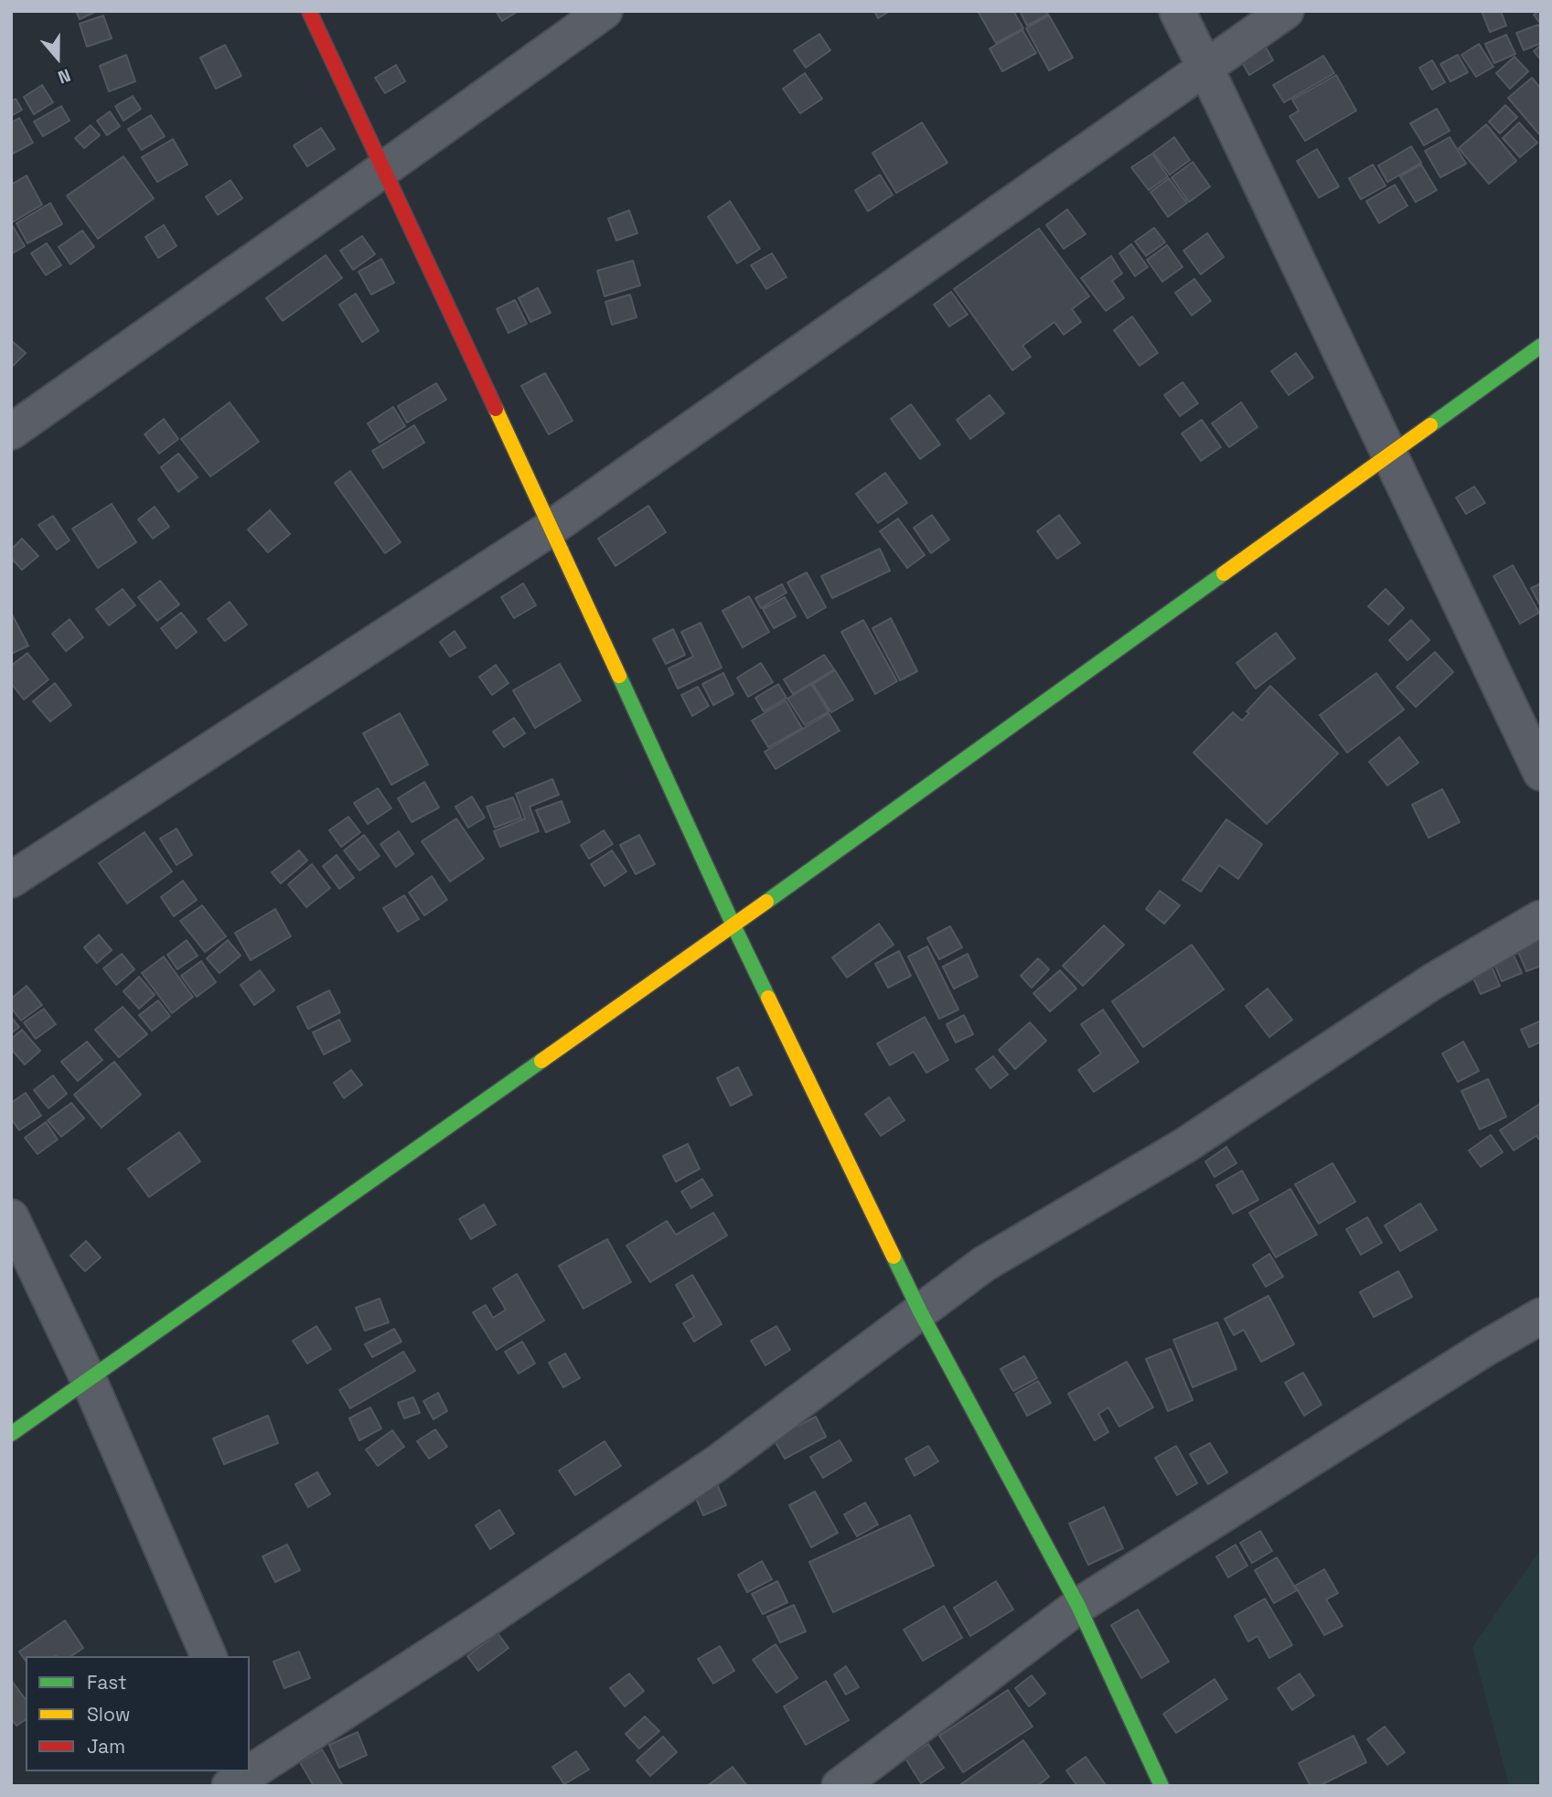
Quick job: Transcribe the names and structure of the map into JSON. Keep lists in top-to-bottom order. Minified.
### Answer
{"legend":["Fast","Slow","Jam"],"north":"bottom"}
